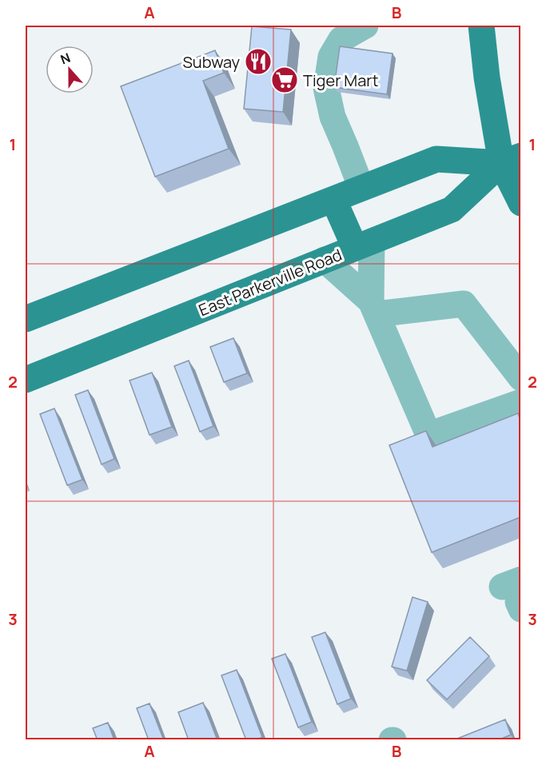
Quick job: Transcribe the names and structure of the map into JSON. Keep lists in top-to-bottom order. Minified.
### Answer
{"streets":{"main road":["East Parkerville Road"]},"places":{"restaurant":["Subway"],"supermarket":["Tiger Mart"]},"north":"top","grid":{"columns":["A","B"],"rows":["1","2","3"]}}
